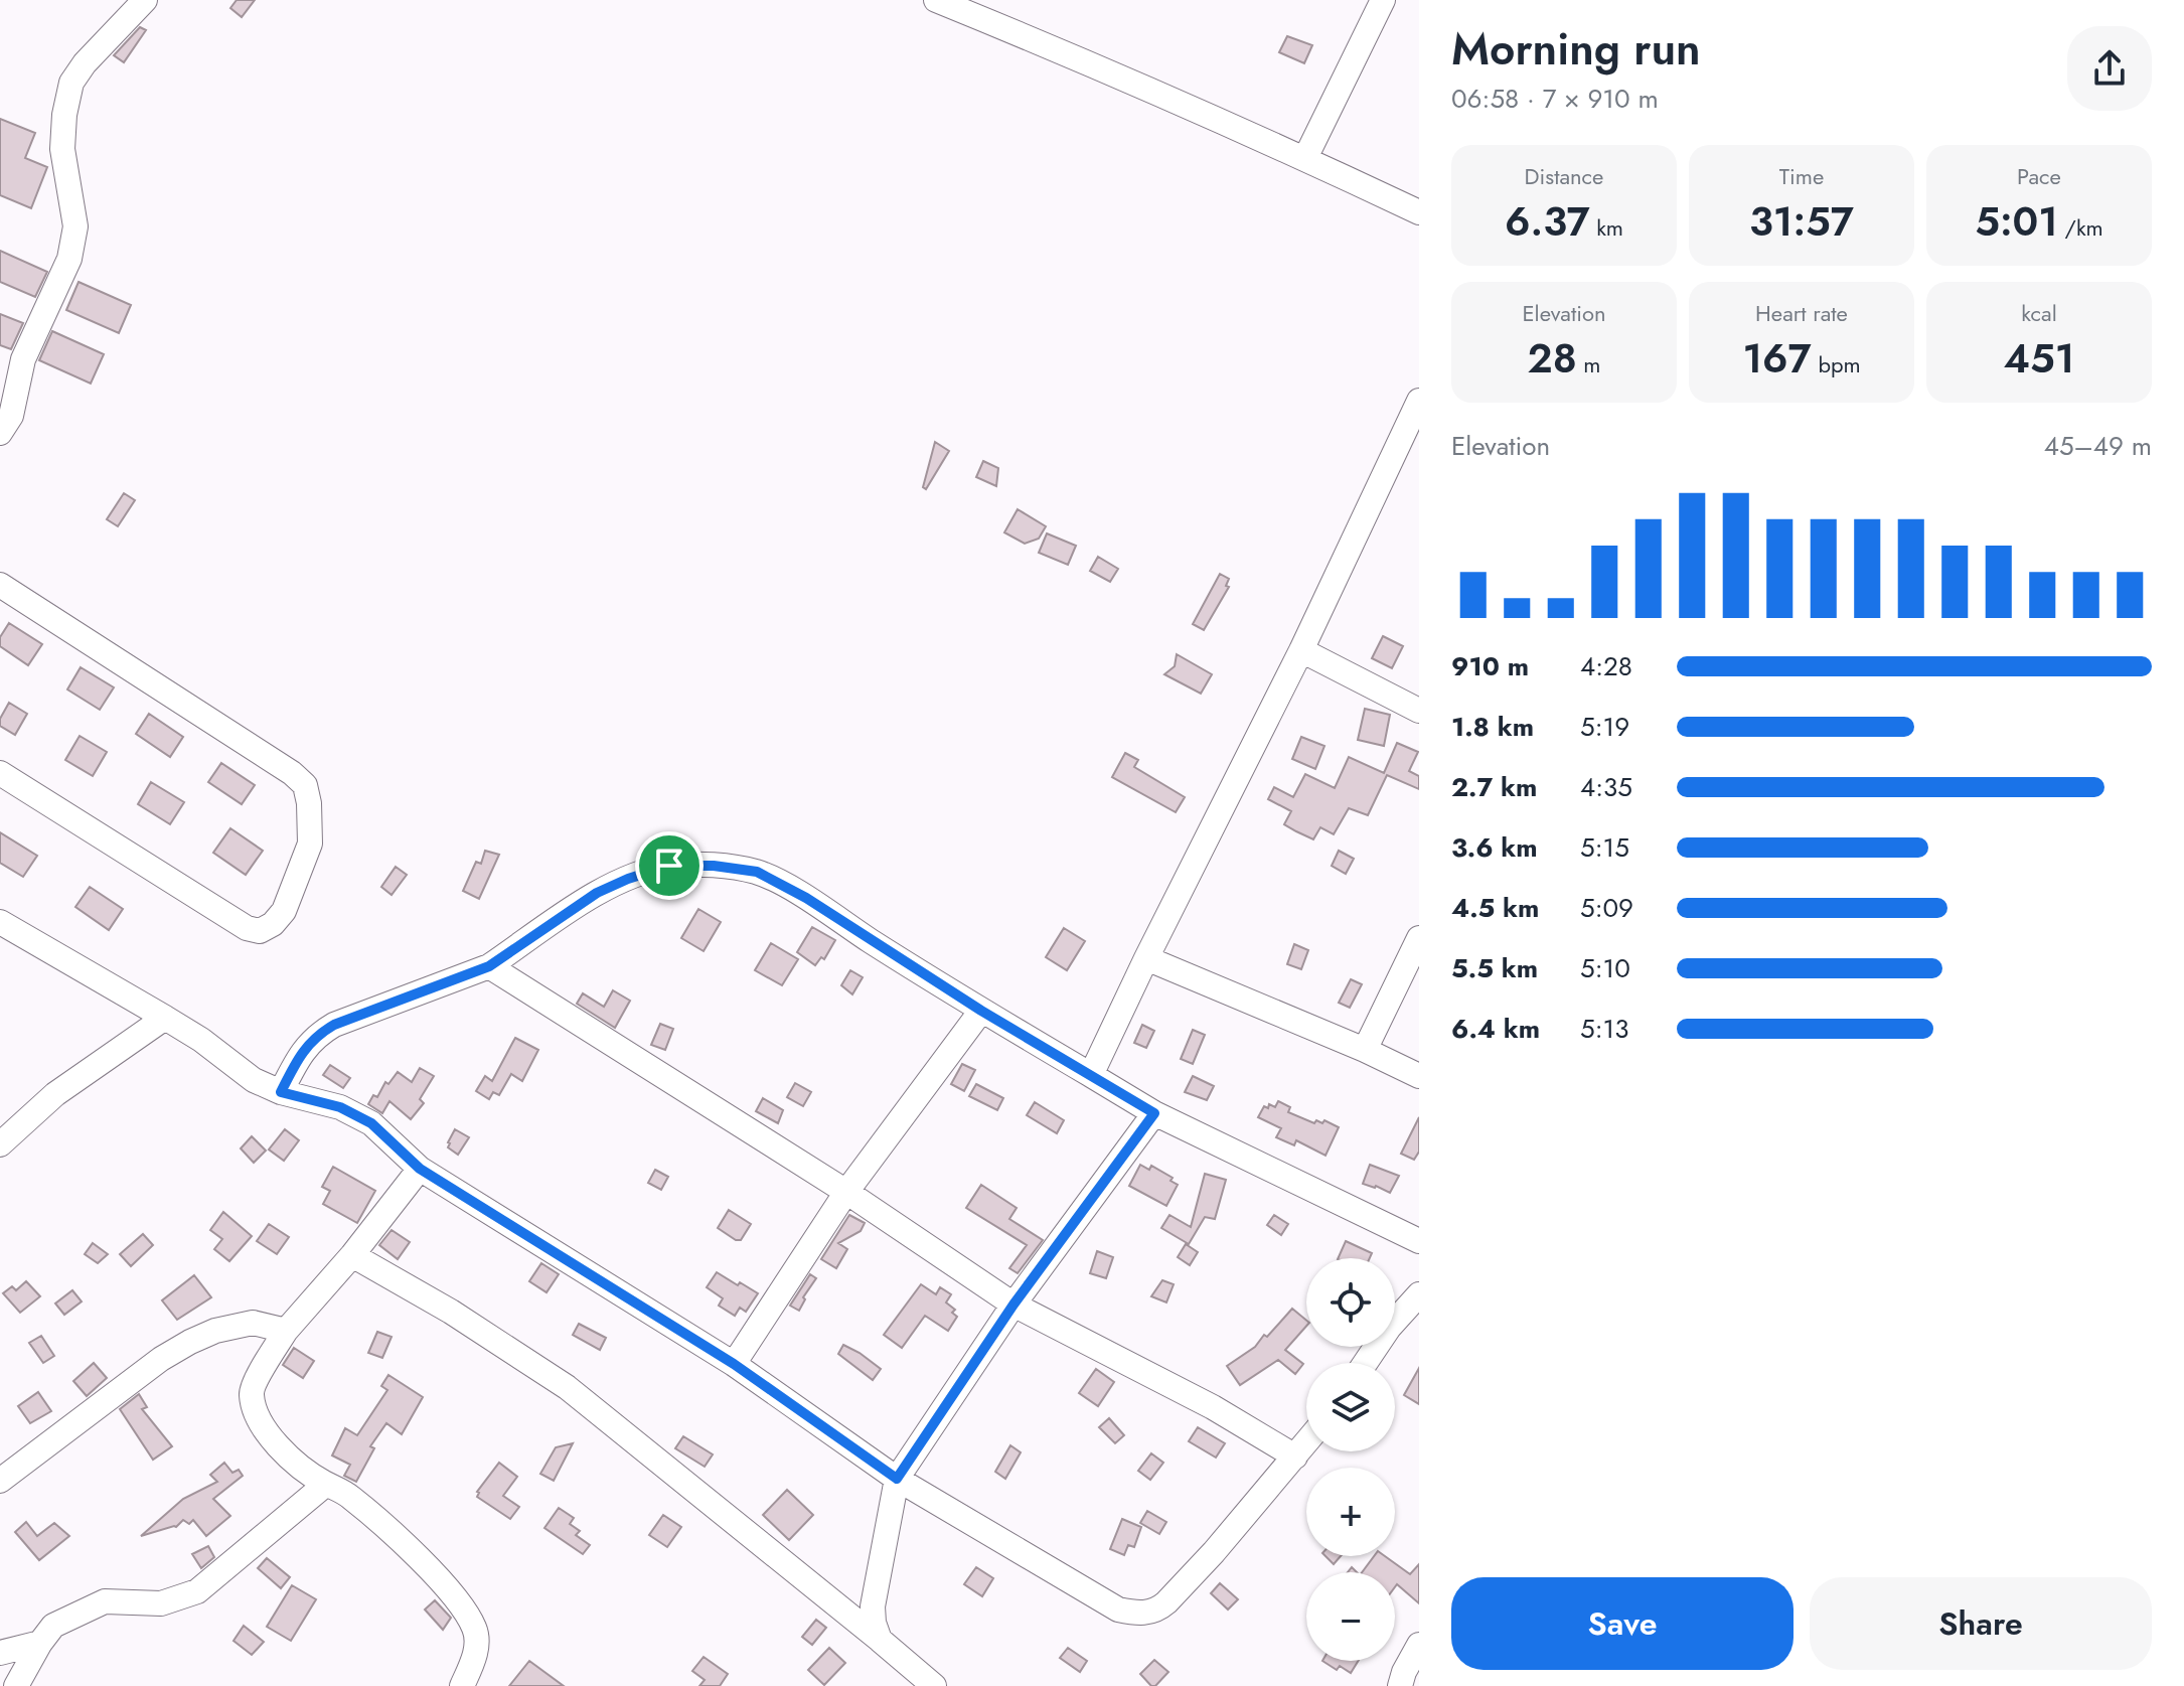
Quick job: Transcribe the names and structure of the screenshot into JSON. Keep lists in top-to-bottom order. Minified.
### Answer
{"page":{"heading":["Morning run","06:58 · 7 × 910 m"],"stats":[["Distance","6.37 km"],["Time","31:57"],["Pace","5:01 /km"],["Elevation","28 m"],["Heart rate","167 bpm"],["kcal","451"]],"chart":["Elevation","45–49 m"],"list":[{"name":"910 m","note":"4:28"},{"name":"1.8 km","note":"5:19"},{"name":"2.7 km","note":"4:35"},{"name":"3.6 km","note":"5:15"},{"name":"4.5 km","note":"5:09"},{"name":"5.5 km","note":"5:10"},{"name":"6.4 km","note":"5:13"}],"map_buttons":["+","−"],"buttons":["Save","Share"]}}
